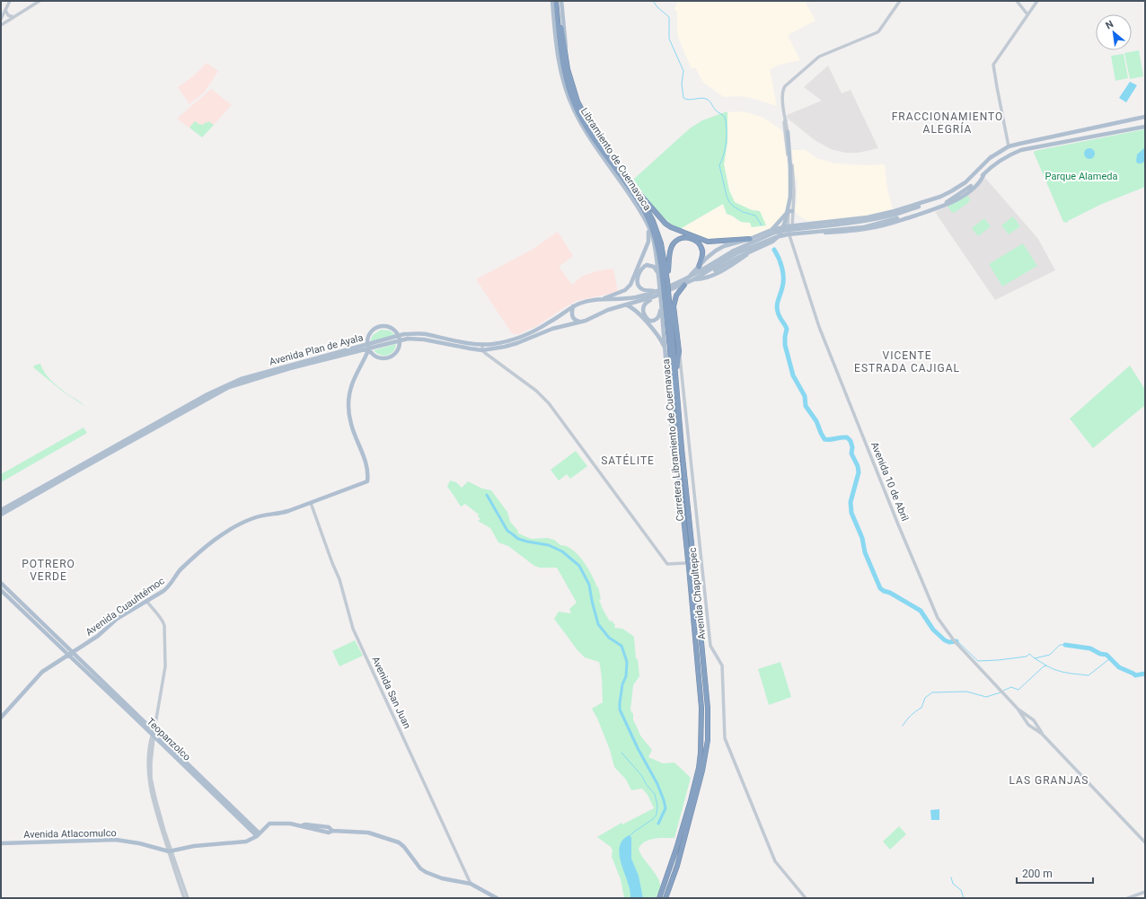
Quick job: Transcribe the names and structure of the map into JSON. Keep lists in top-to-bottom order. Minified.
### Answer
{"streets":{"highway":["Carretera Libramiento de Cuernavaca"],"main road":["Libramiento de Cuernavaca","Avenida Plan de Ayala","Avenida Cuauhtémoc","Teopanzolco","Avenida Atlacomulco"],"street":["Avenida 10 de Abril","Avenida Chapultepec","Avenida San Juan"]},"crossings":[["Libramiento de Cuernavaca","Carretera Libramiento de Cuernavaca"],["Avenida Plan de Ayala","Avenida Cuauhtémoc"],["Avenida Cuauhtémoc","Avenida San Juan"],["Avenida Cuauhtémoc","Teopanzolco"],["Avenida San Juan","Avenida Atlacomulco"],["Teopanzolco","Avenida Atlacomulco"]],"districts":["FRACCIONAMIENTO ALEGRÍA","VICENTE ESTRADA CAJIGAL","SATÉLITE","POTRERO VERDE","LAS GRANJAS"],"parks":["Parque Alameda"],"scale_bar":"200 m","north":"top left"}
